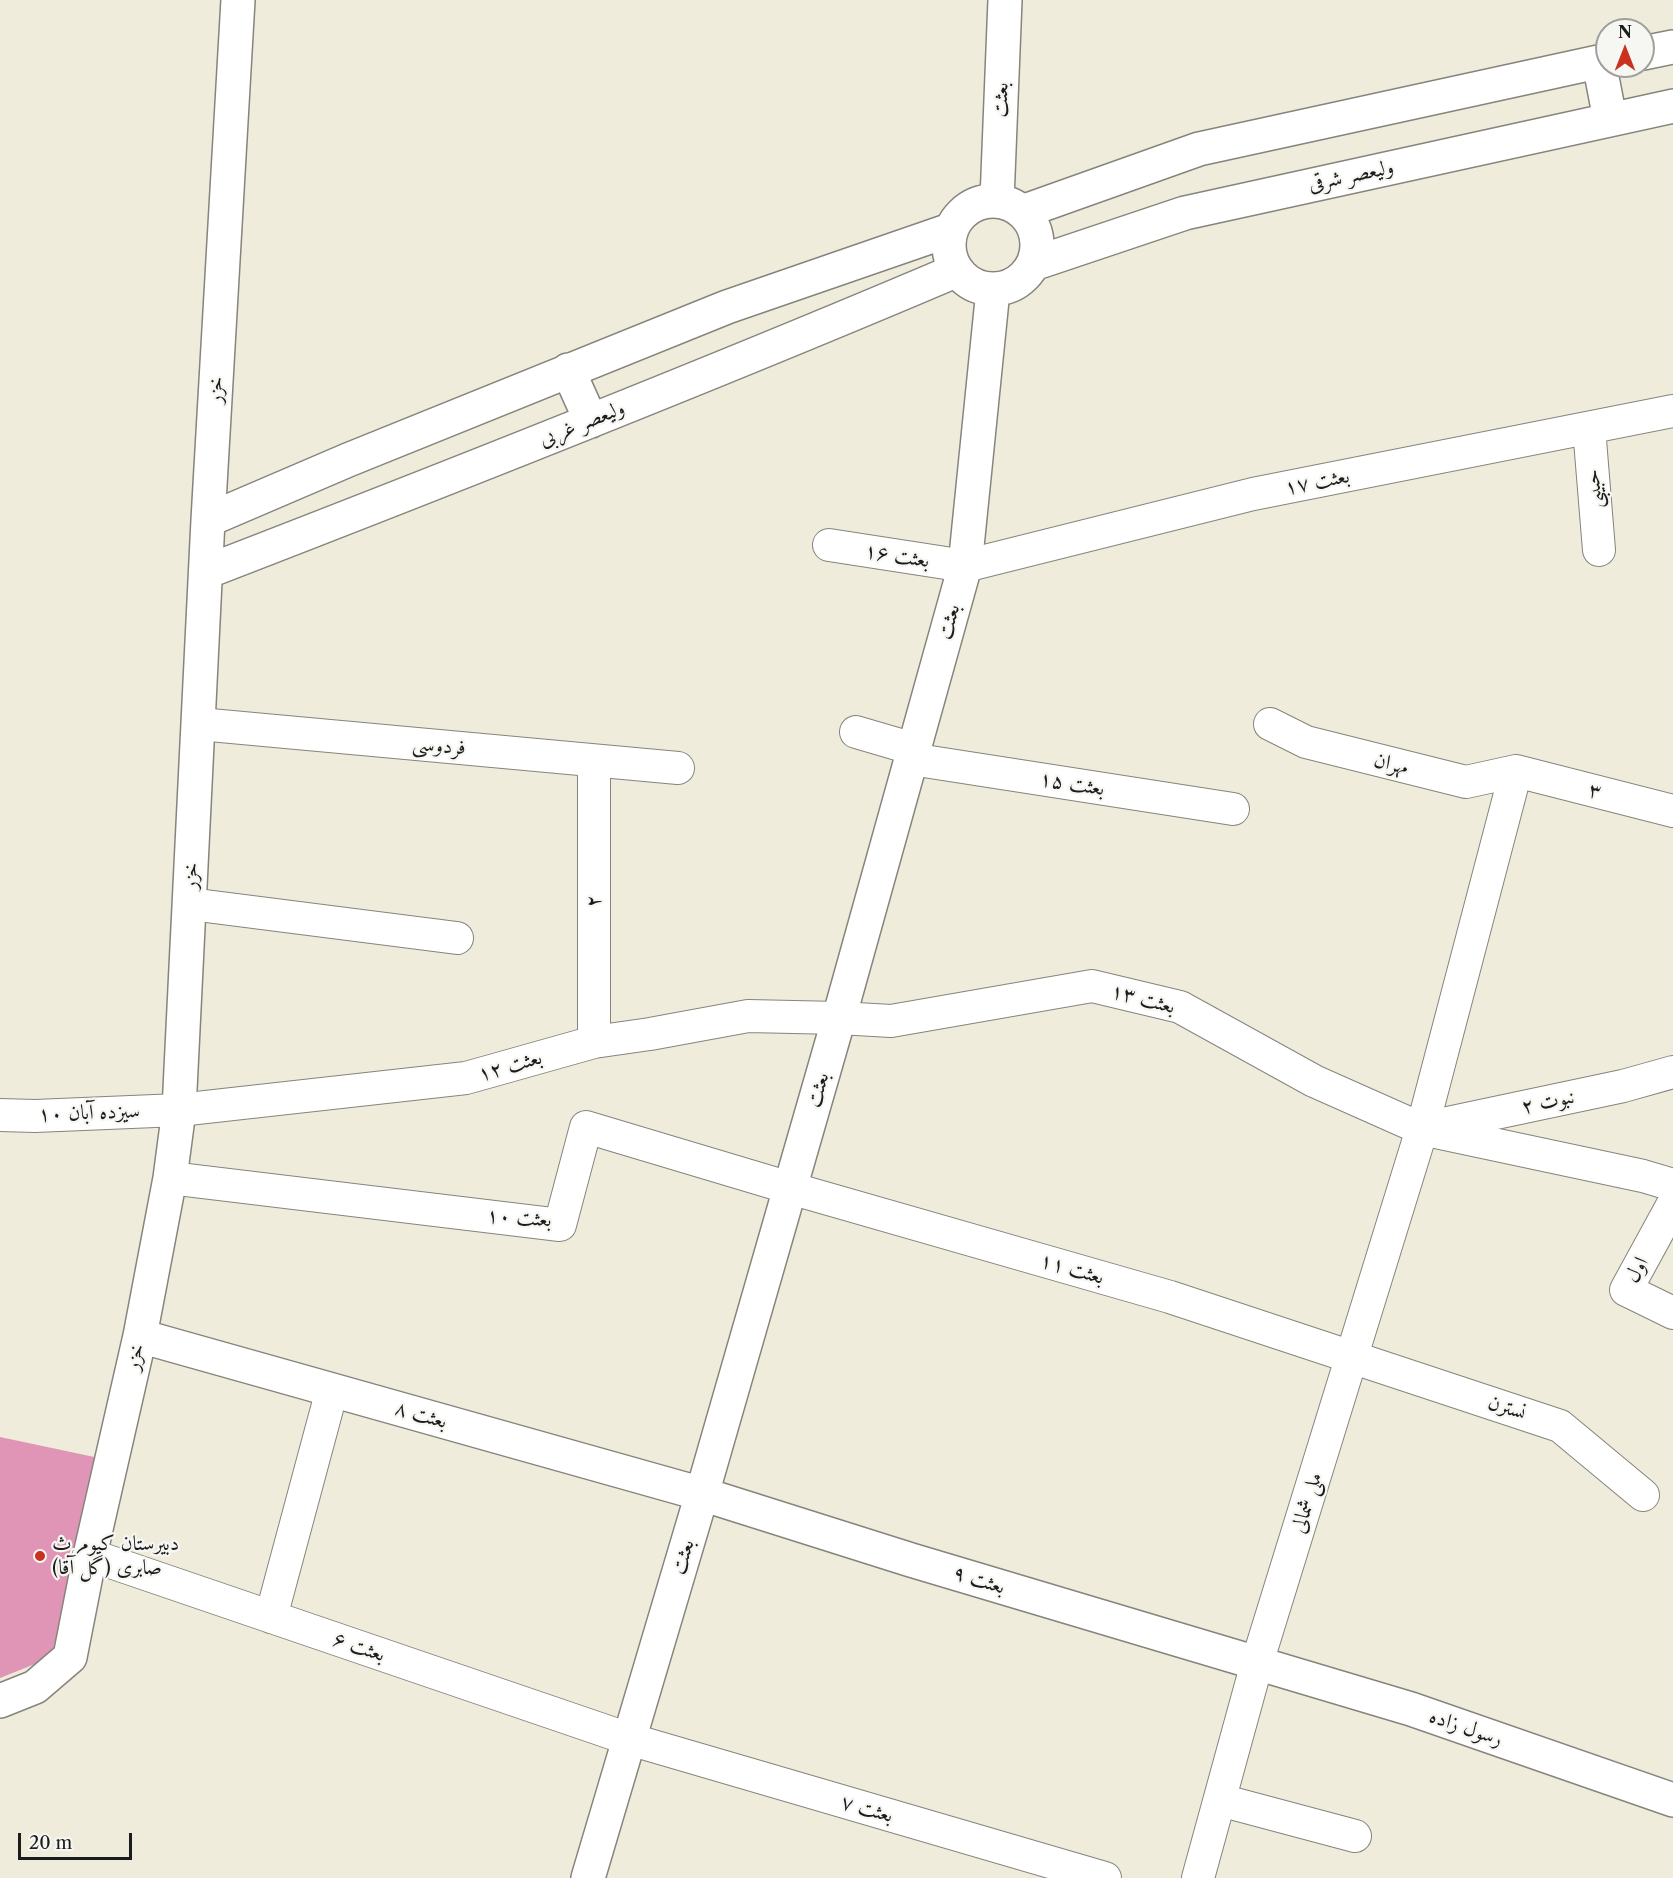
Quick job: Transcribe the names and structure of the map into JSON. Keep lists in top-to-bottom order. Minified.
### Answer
{"streets":{"street":["بعثت","ولیعصر شرقی","خزر","ولیعصر غربی","بعثت ۱۷","حبیبی","بعثت ۱۶","فردوسی","مهران","بعثت ۱۵","۳","۲","بعثت ۱۳","بعثت ۱۲","نبوت ۲","سیزده آبان ‍۱۰","بعثت ۱۰","بعثت ۱۱","اول","نسترن","بعثت ۸","ملی شمالی","بعثت ۹","بعثت ۶","رسول زاده","بعثت ۷"]},"crossings":[["بعثت","ولیعصر شرقی"],["بعثت","ولیعصر غربی"],["بعثت","بعثت ۱۷"],["بعثت","بعثت ۱۶"],["بعثت","بعثت ۱۵"],["بعثت","بعثت ۱۳"],["بعثت","بعثت ۱۲"],["بعثت","بعثت ۱۰"],["بعثت","بعثت ۱۱"],["بعثت","بعثت ۸"],["بعثت","بعثت ۹"],["بعثت","بعثت ۶"],["بعثت","بعثت ۷"],["ولیعصر شرقی","ولیعصر غربی"],["خزر","ولیعصر غربی"],["خزر","فردوسی"],["خزر","بعثت ۱۲"],["خزر","سیزده آبان ‍۱۰"],["خزر","بعثت ۱۰"],["خزر","بعثت ۸"],["خزر","بعثت ۶"],["بعثت ۱۷","حبیبی"],["بعثت ۱۷","بعثت ۱۶"],["فردوسی","۲"],["مهران","۳"],["مهران","ملی شمالی"],["۳","ملی شمالی"],["۲","بعثت ۱۲"],["بعثت ۱۳","بعثت ۱۲"],["بعثت ۱۳","نبوت ۲"],["بعثت ۱۳","ملی شمالی"],["بعثت ۱۲","سیزده آبان ‍۱۰"],["نبوت ۲","ملی شمالی"],["بعثت ۱۰","بعثت ۱۱"],["بعثت ۱۱","نسترن"],["بعثت ۱۱","ملی شمالی"],["نسترن","ملی شمالی"],["بعثت ۸","بعثت ۹"],["ملی شمالی","بعثت ۹"],["ملی شمالی","رسول زاده"],["بعثت ۹","رسول زاده"],["بعثت ۶","بعثت ۷"]],"places":["دبیرستان کیومرث صابری (گل آقا)"],"scale_bar":"20 m","north":"top"}
